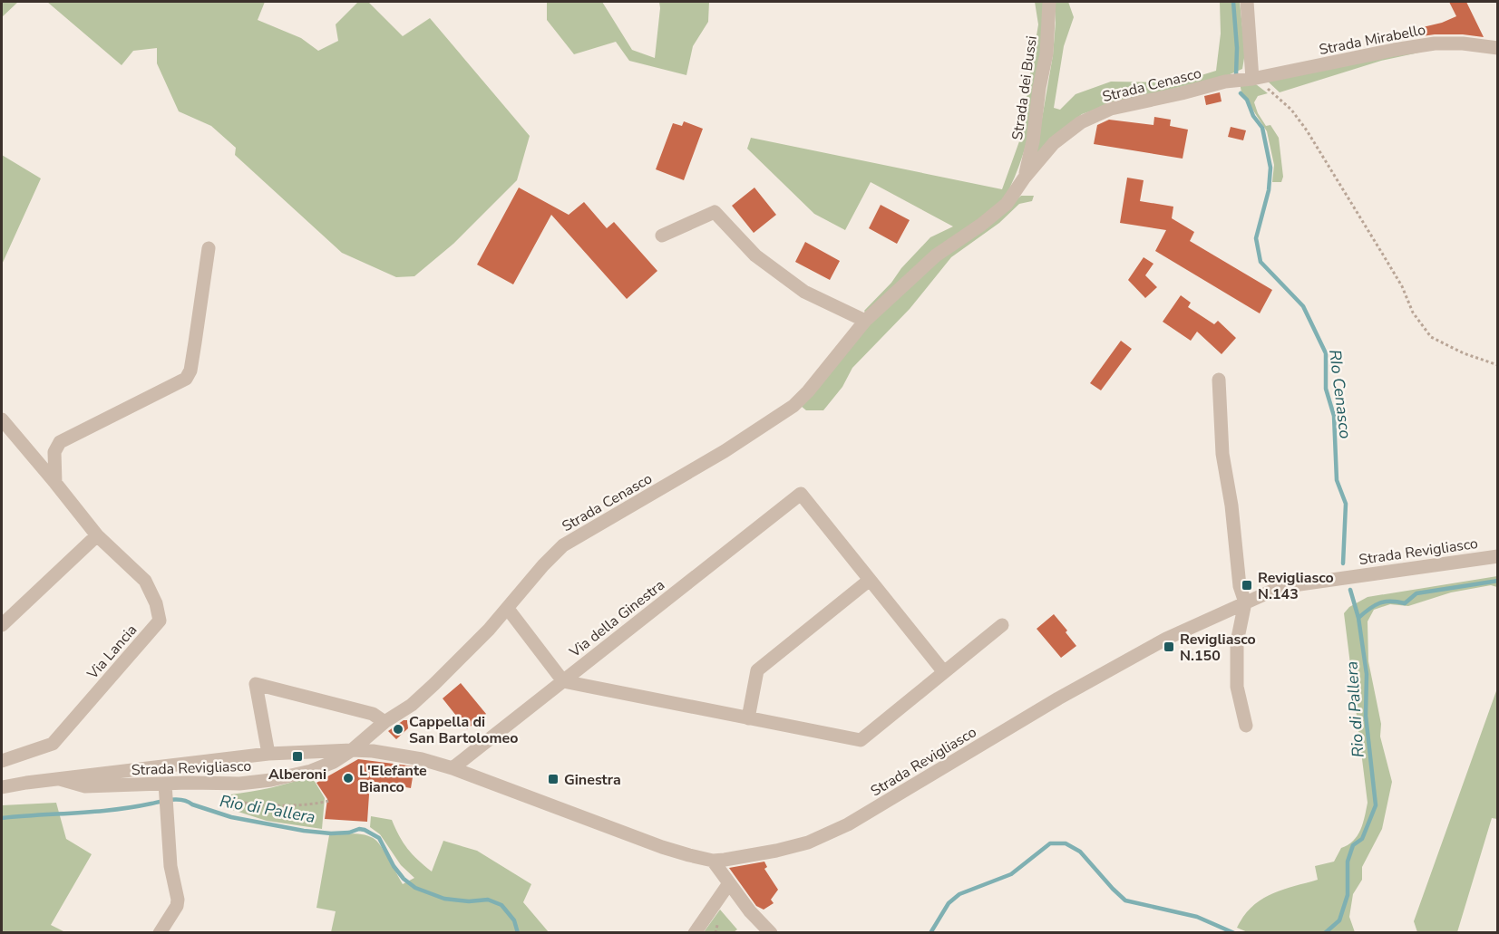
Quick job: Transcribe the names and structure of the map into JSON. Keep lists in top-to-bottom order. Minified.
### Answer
{"streets":{"street":["Strada Mirabello","Strada Cenasco","Strada dei Bussi","Strada Revigliasco","Via della Ginestra","Via Lancia"]},"crossings":[["Strada Mirabello","Strada Cenasco"],["Strada Cenasco","Strada dei Bussi"],["Strada Cenasco","Strada Revigliasco"],["Strada Revigliasco","Via della Ginestra"]],"water":["RIo Cenasco","Rio di Pallera"],"places":{"transit":["Revigliasco N.143","Revigliasco N.150","Alberoni","Ginestra"],"other":["Cappella di San Bartolomeo","L'Elefante Bianco"]}}
